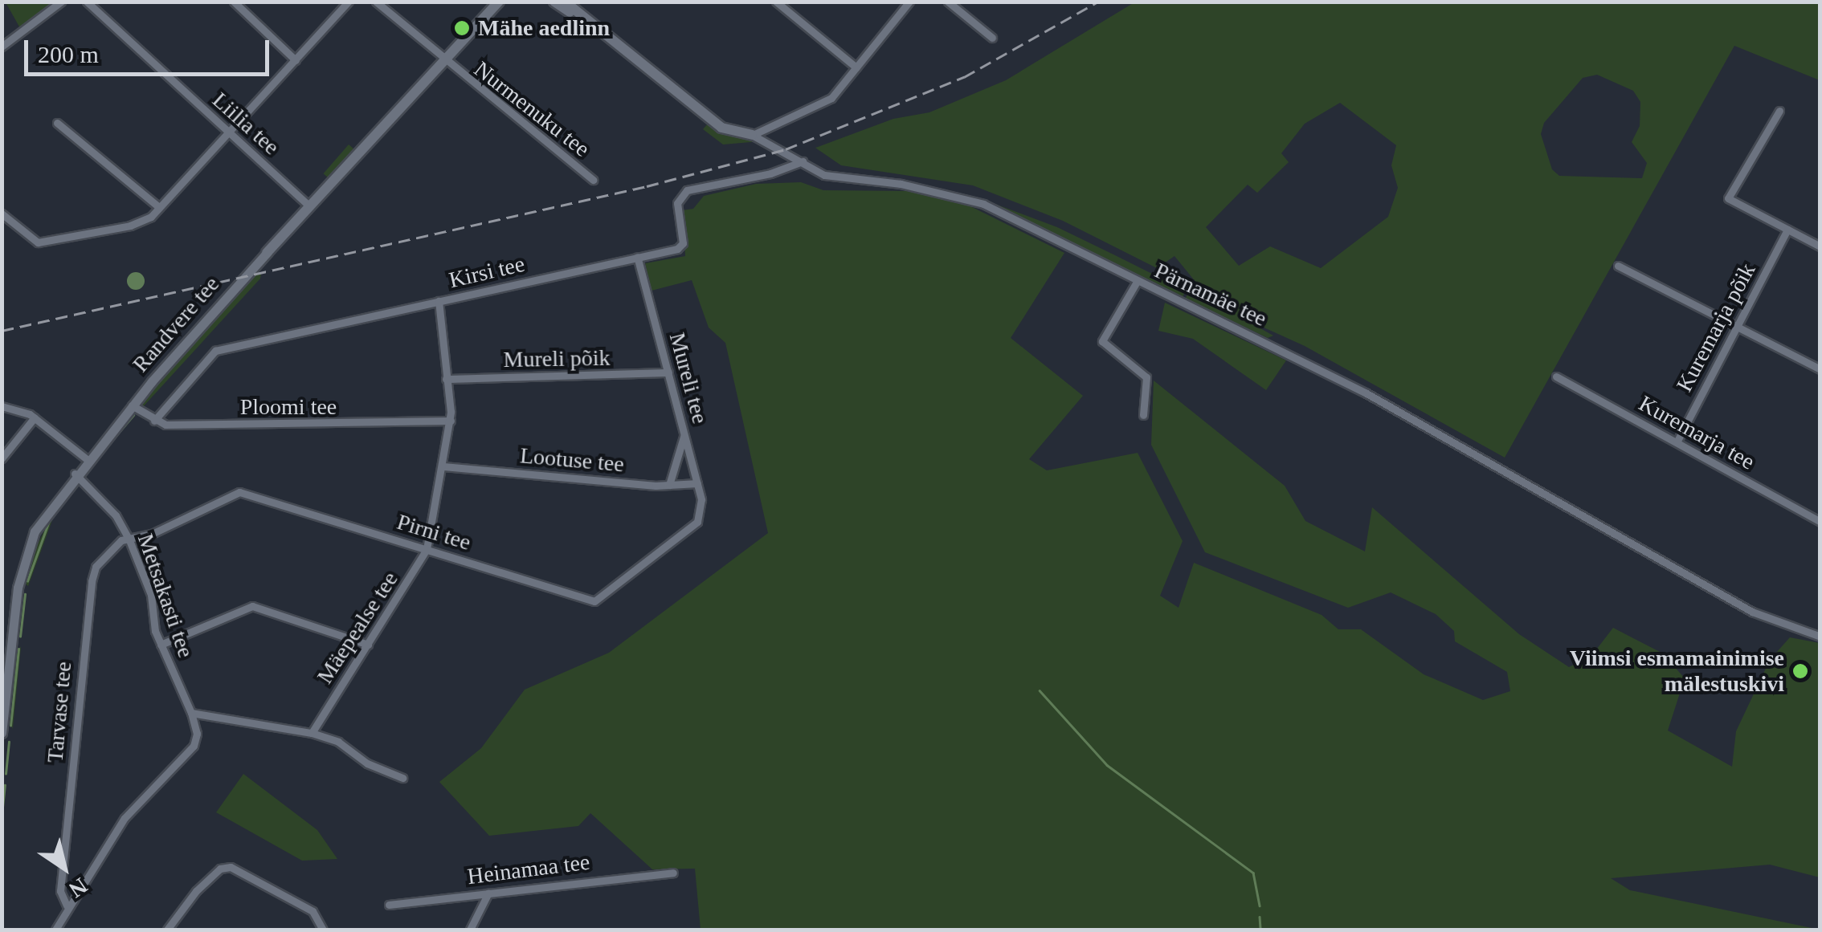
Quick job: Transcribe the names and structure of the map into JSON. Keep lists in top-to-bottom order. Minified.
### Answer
{"streets":{"main road":["Pärnamäe tee","Randvere tee"],"street":["Nurmenuku tee","Liilia tee","Kirsi tee","Kuremarja põik","Mureli põik","Mureli tee","Ploomi tee","Kuremarja tee","Lootuse tee","Pirni tee","Metsakasti tee","Mäepealse tee","Tarvase tee","Heinamaa tee"]},"crossings":[["Nurmenuku tee","Randvere tee"],["Liilia tee","Randvere tee"],["Kirsi tee","Pärnamäe tee"],["Kirsi tee","Mureli tee"],["Kirsi tee","Ploomi tee"],["Kirsi tee","Mäepealse tee"],["Randvere tee","Metsakasti tee"],["Kuremarja põik","Kuremarja tee"],["Mureli põik","Mureli tee"],["Mureli põik","Mäepealse tee"],["Mureli tee","Lootuse tee"],["Mureli tee","Pirni tee"],["Ploomi tee","Mäepealse tee"],["Lootuse tee","Mäepealse tee"],["Pirni tee","Metsakasti tee"],["Pirni tee","Mäepealse tee"],["Pirni tee","Tarvase tee"],["Metsakasti tee","Tarvase tee"]],"places":["Mähe aedlinn","Viimsi esmamainimise mälestuskivi"],"scale_bar":"200 m","north":"bottom right"}
